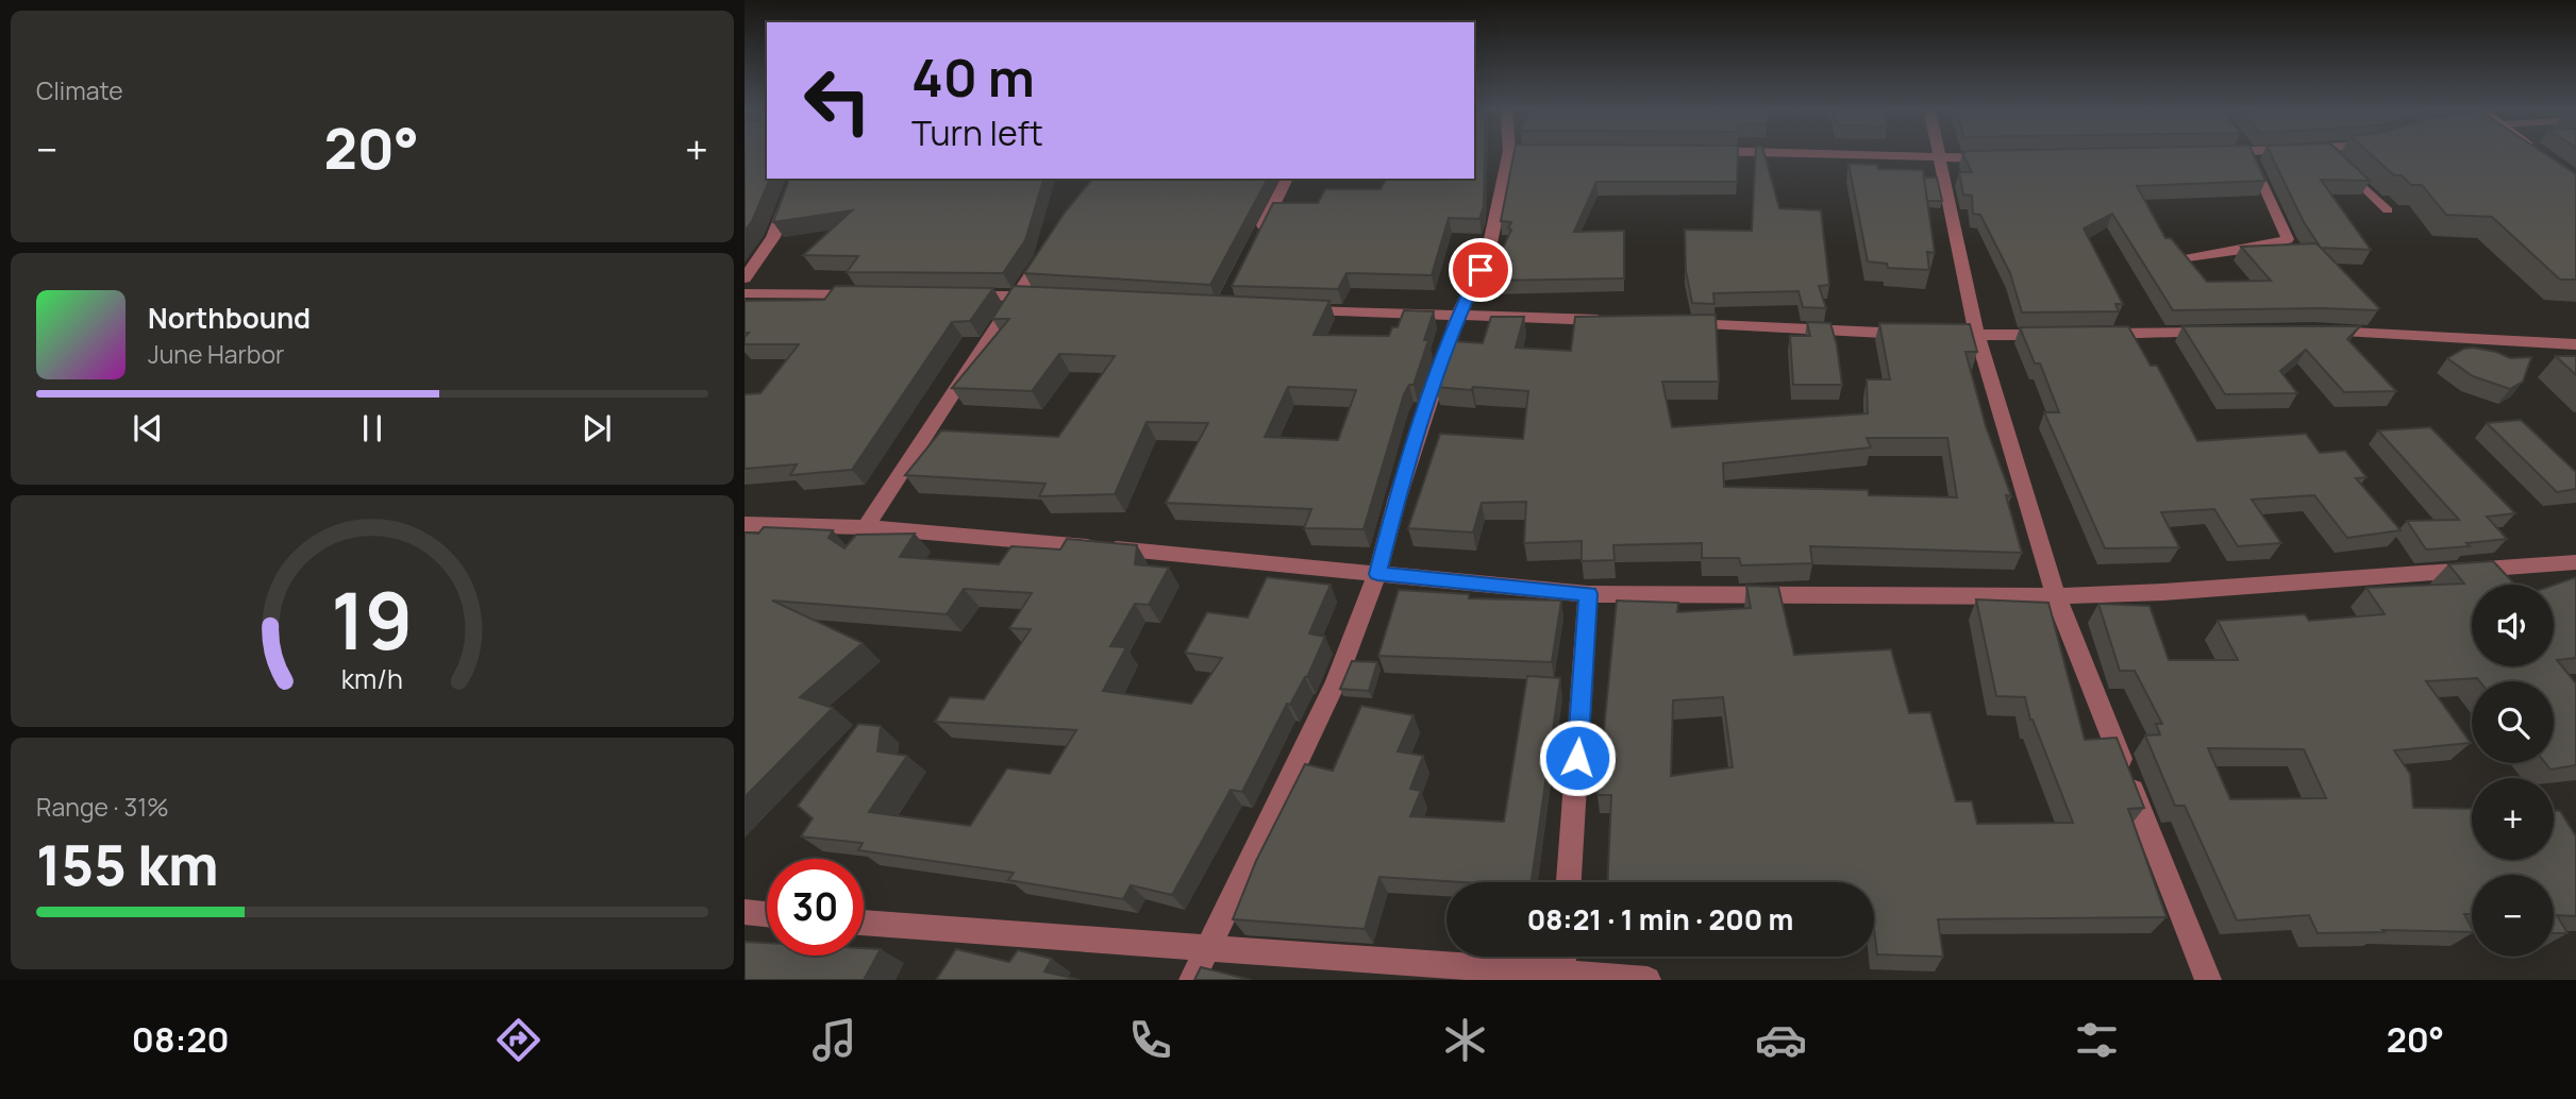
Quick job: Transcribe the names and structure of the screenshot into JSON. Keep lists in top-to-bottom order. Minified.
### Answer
{"page":{"tile":["Climate",["Range · 31%","155 km"]],"turn":["40 m","Turn left"],"heat":["−","20°","+"],"song":["Northbound","June Harbor"],"map_buttons":["+","−"],"limit":"30","trip":"08:21 · 1 min · 200 m","tabs":["08:20","20°"],"gauge":["19","km/h"]}}
